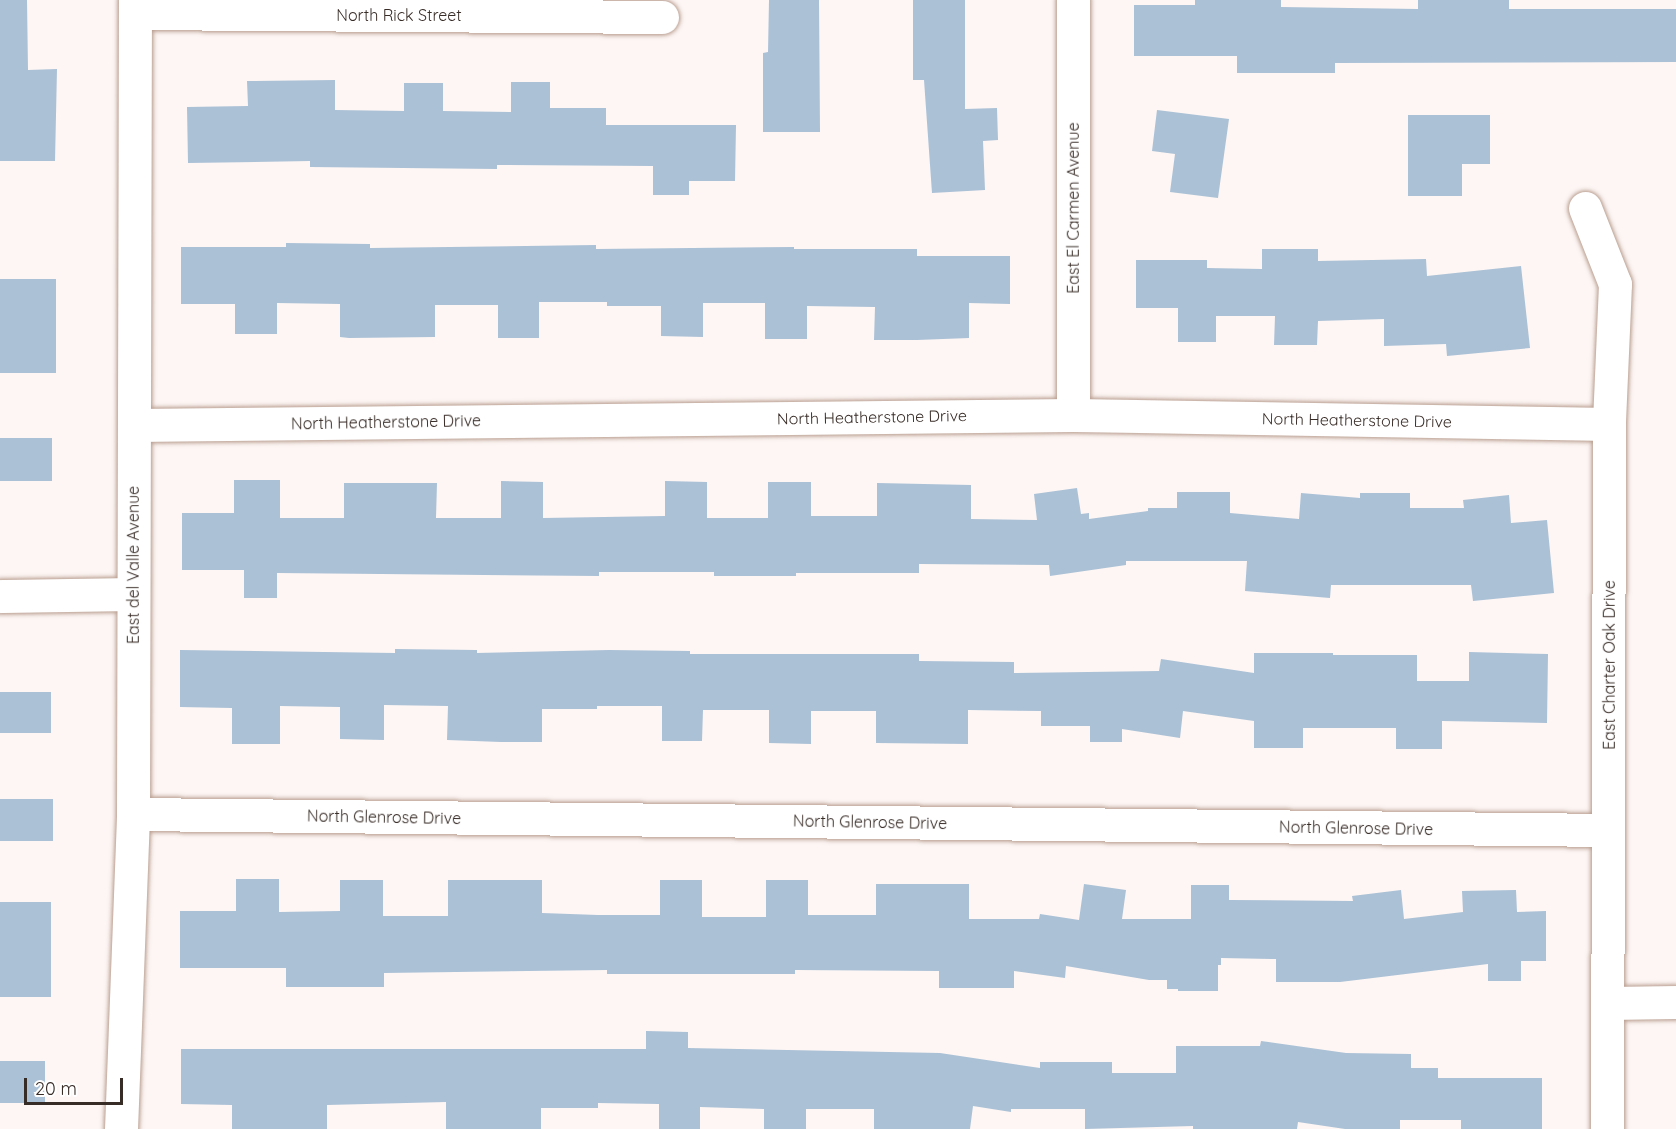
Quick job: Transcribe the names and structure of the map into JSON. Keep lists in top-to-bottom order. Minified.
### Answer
{"streets":{"street":["North Rick Street","East El Carmen Avenue","North Heatherstone Drive","East del Valle Avenue","East Charter Oak Drive","North Glenrose Drive"]},"crossings":[["North Rick Street","East del Valle Avenue"],["East El Carmen Avenue","North Heatherstone Drive"],["North Heatherstone Drive","East del Valle Avenue"],["North Heatherstone Drive","East Charter Oak Drive"],["East del Valle Avenue","North Glenrose Drive"],["East Charter Oak Drive","North Glenrose Drive"]],"scale_bar":"20 m"}
